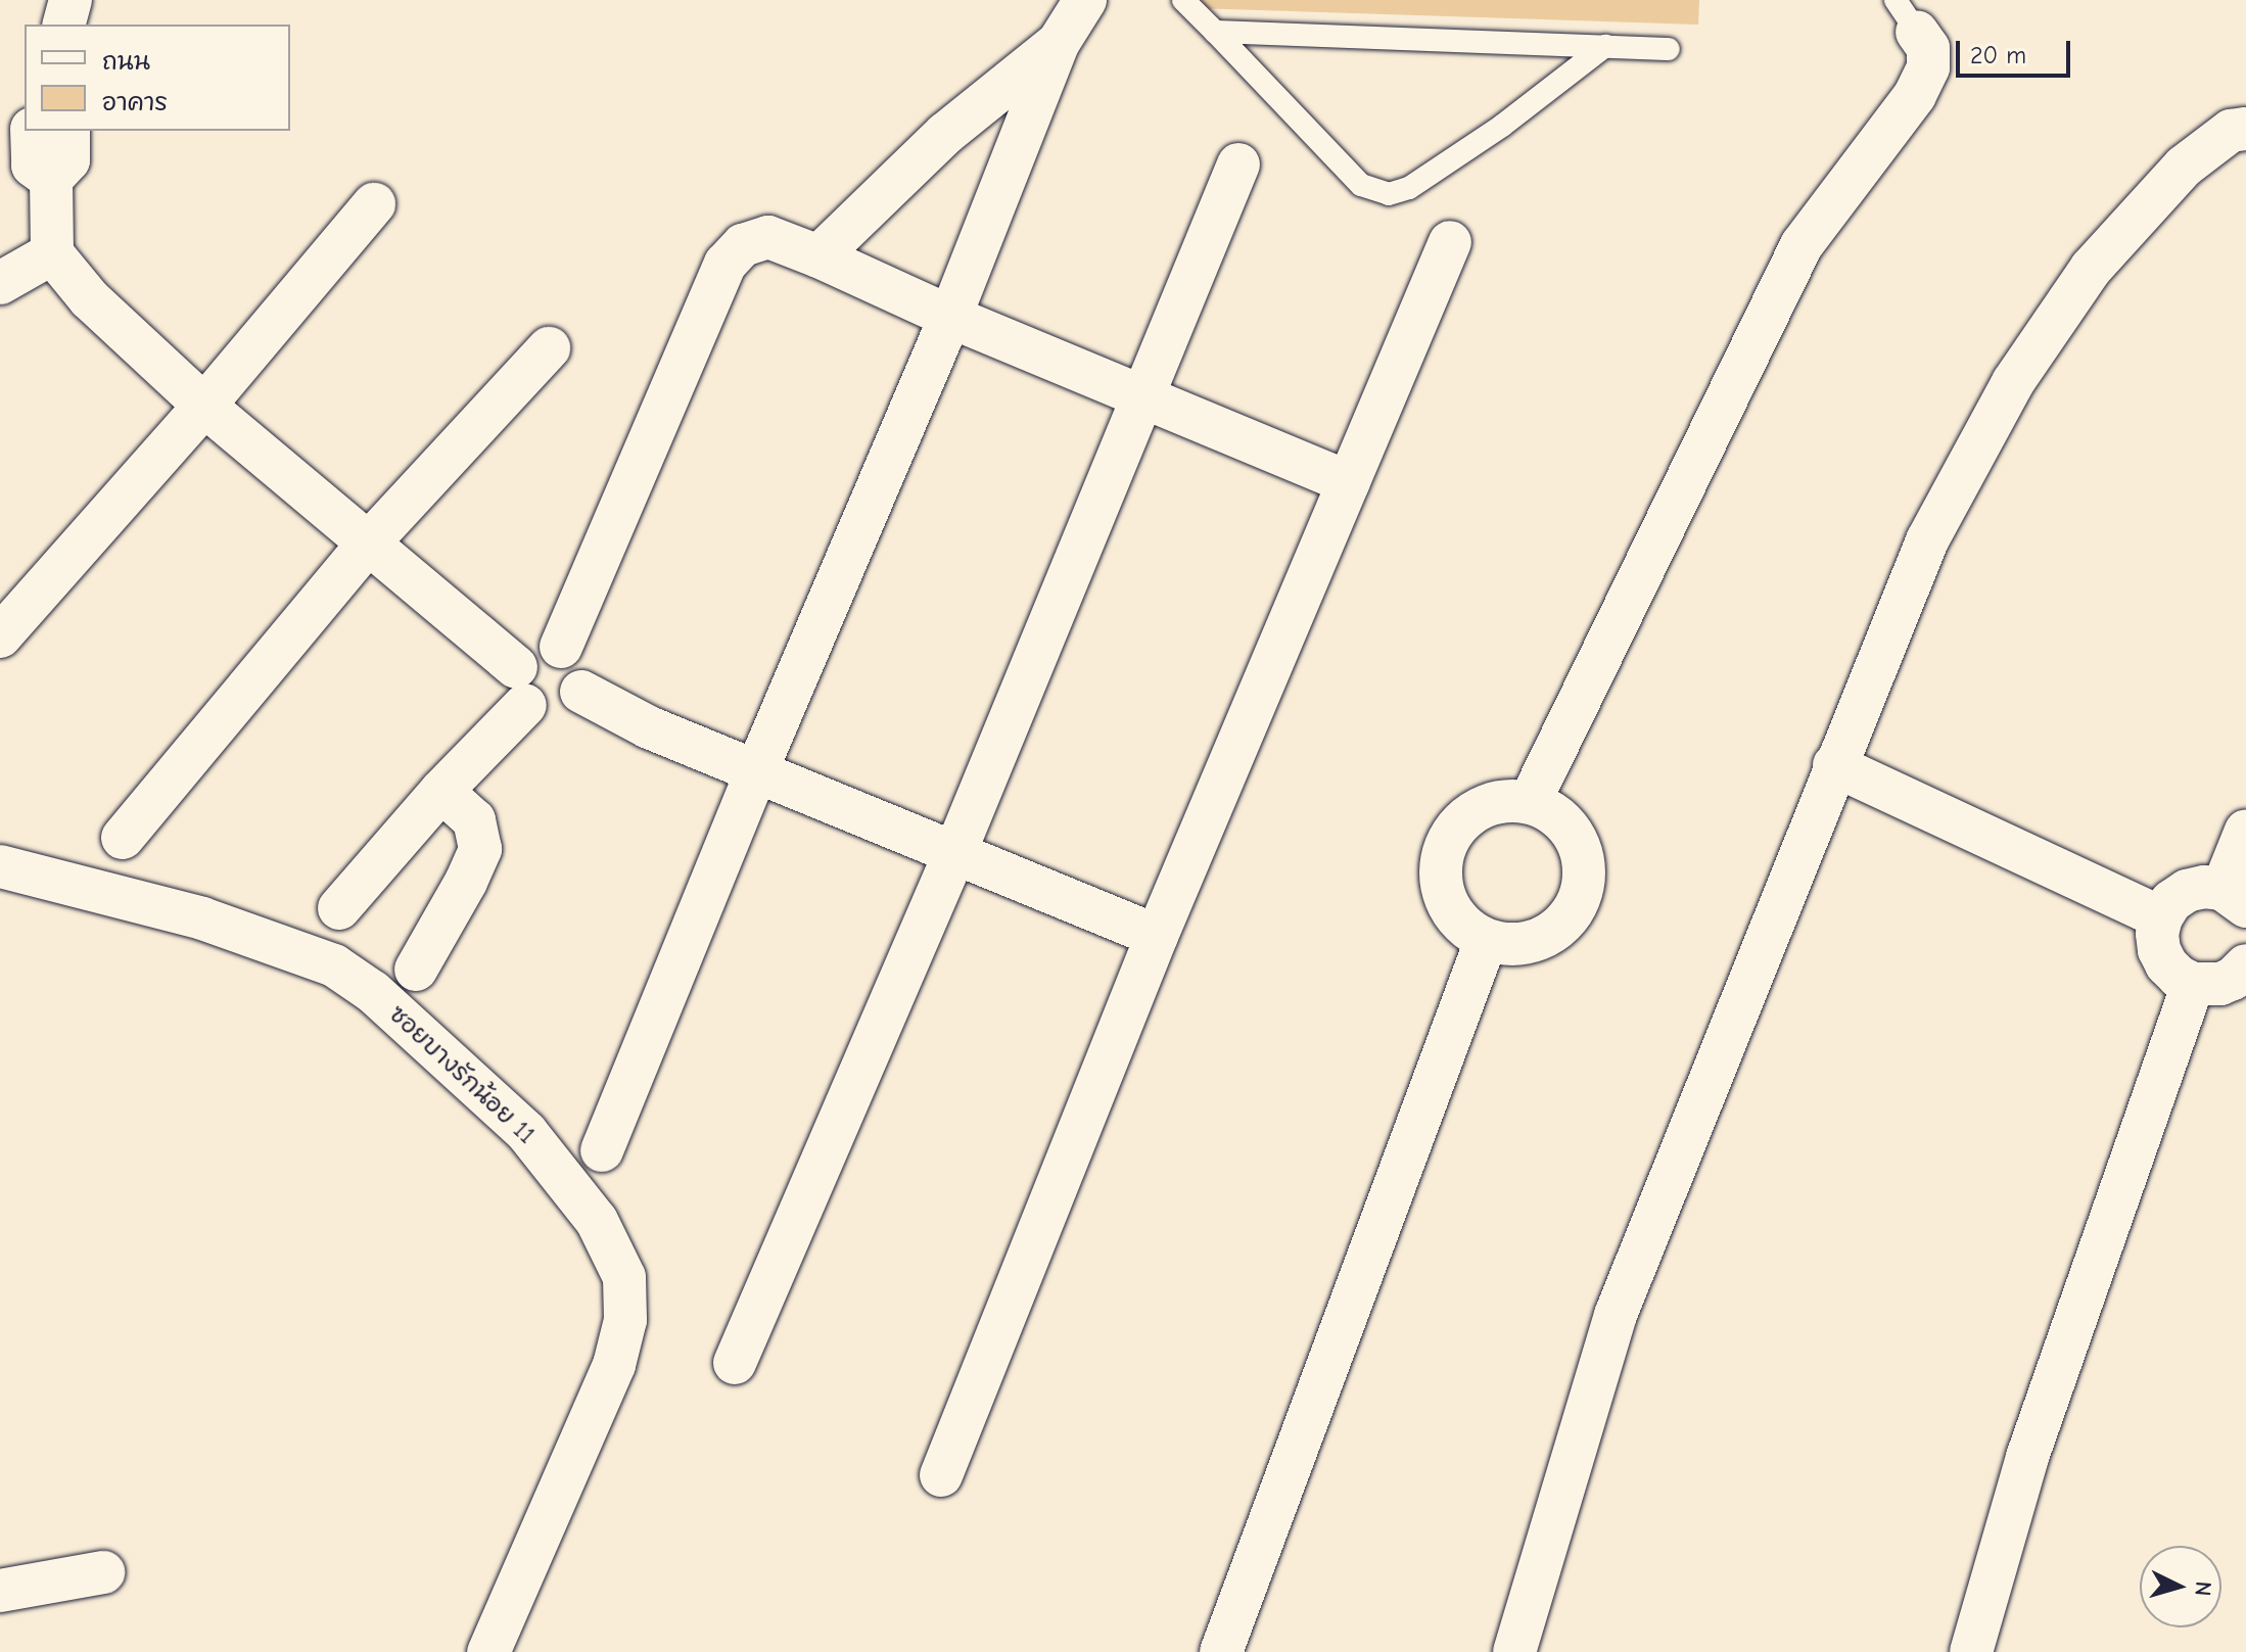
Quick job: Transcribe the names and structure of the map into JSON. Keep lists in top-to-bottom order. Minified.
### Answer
{"streets":{"street":["ซอยบางรักน้อย 11"]},"legend":["ถนน","อาคาร"],"scale_bar":"20 m","north":"right"}
